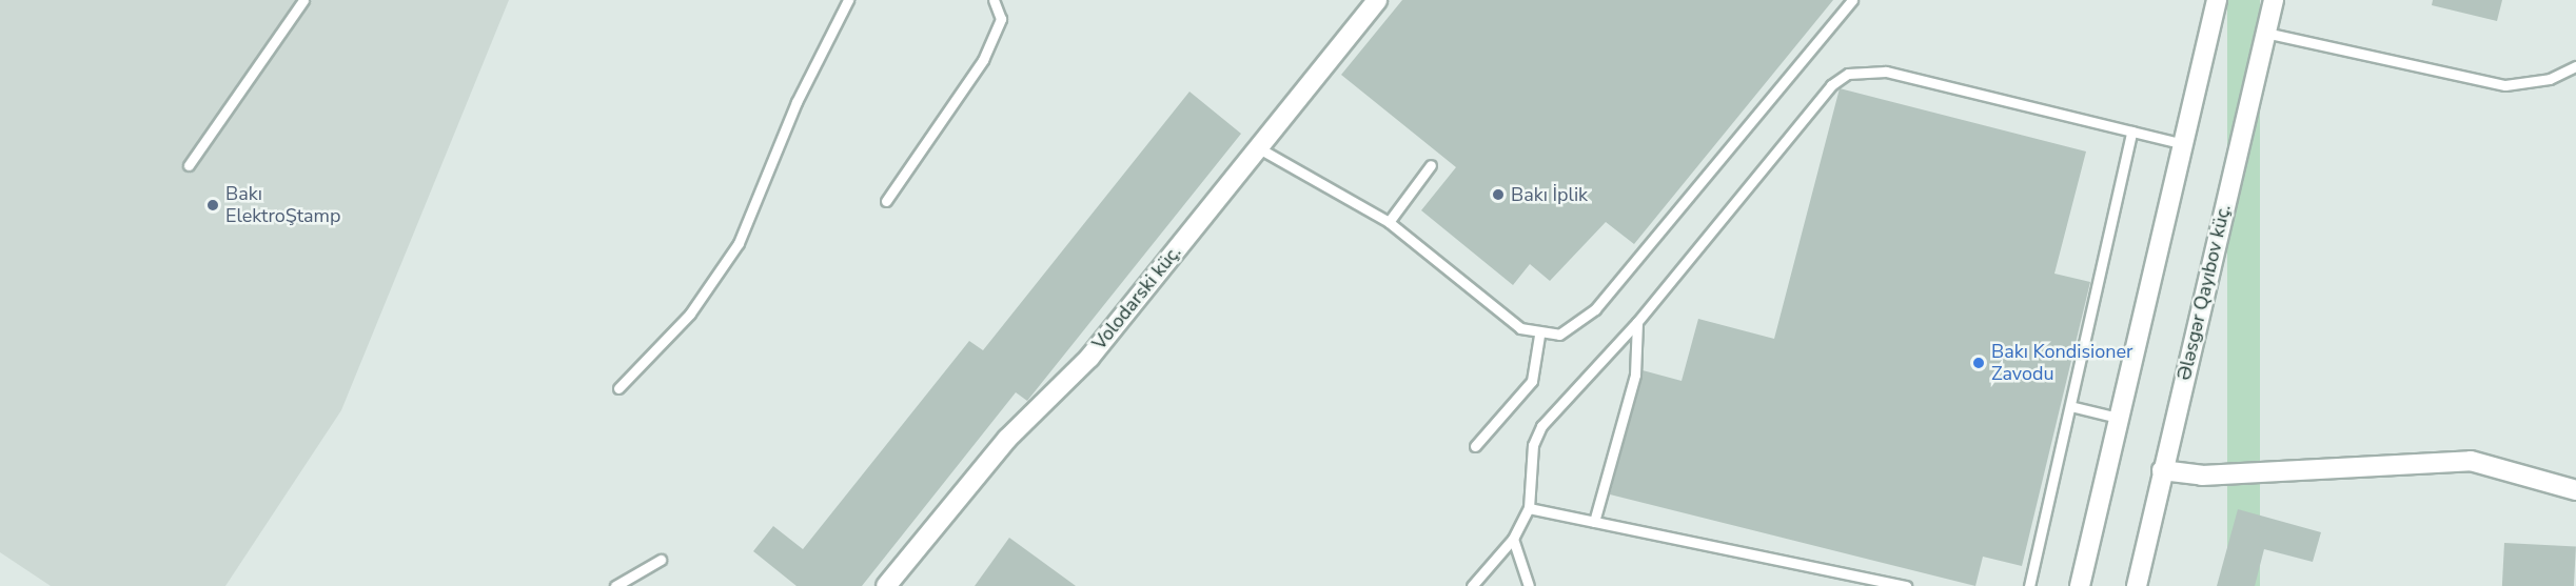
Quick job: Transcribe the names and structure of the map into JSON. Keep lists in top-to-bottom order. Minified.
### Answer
{"streets":{"main road":["Ələsgər Qayıbov küç.","Volodarski küç."]},"places":["Bakı İplik","Bakı ElektroŞtamp","Bakı Kondisioner Zavodu"]}
